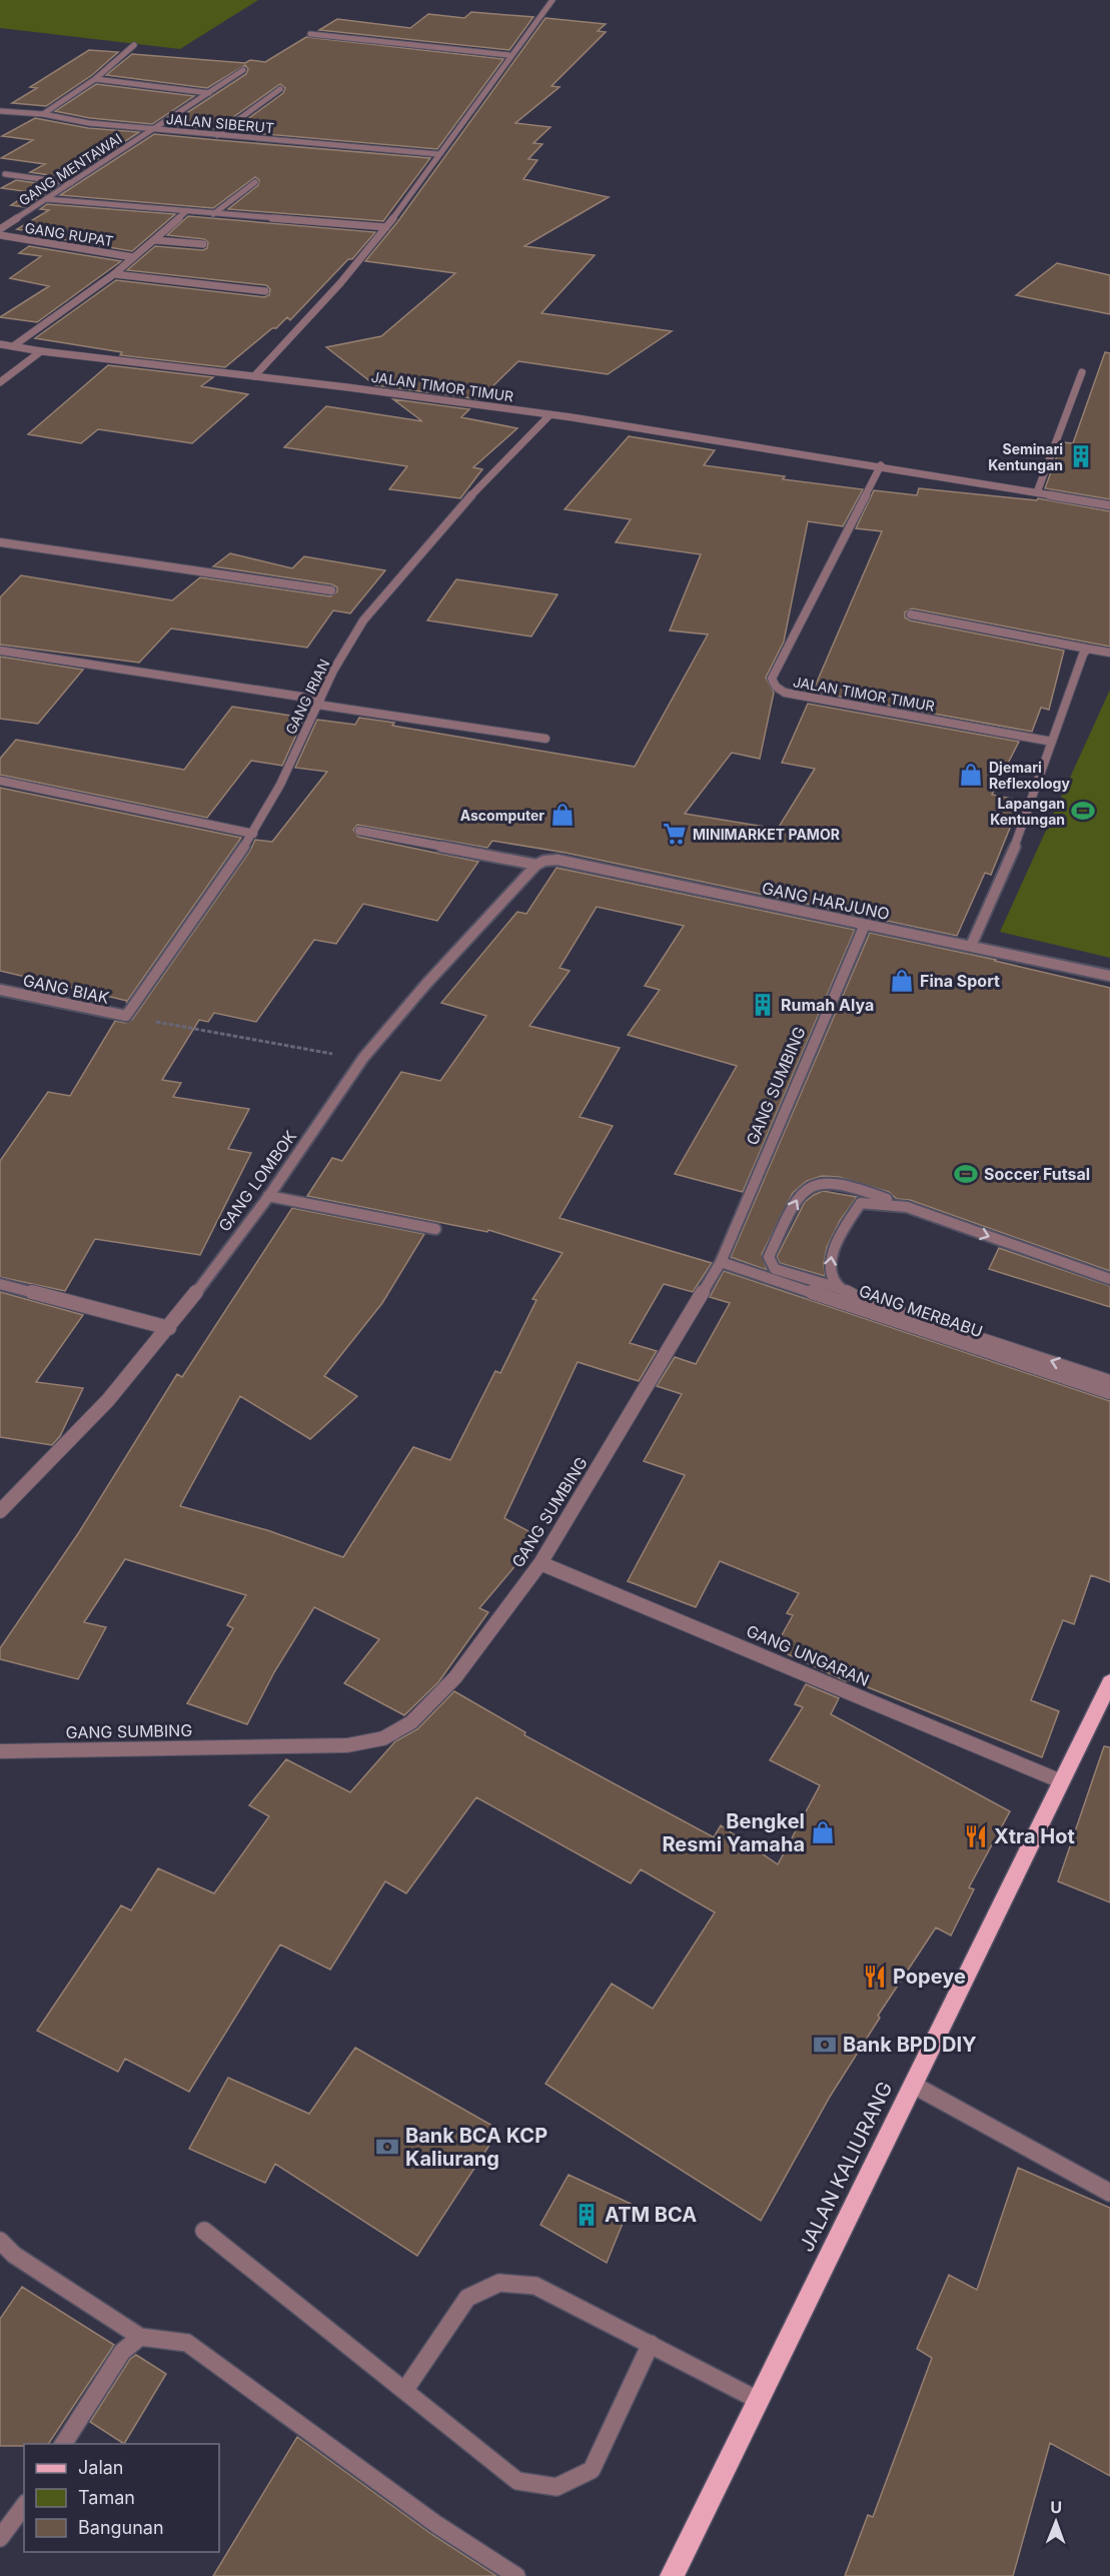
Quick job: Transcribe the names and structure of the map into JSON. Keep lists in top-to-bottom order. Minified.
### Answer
{"streets":{"main road":["JALAN KALIURANG"],"street":["JALAN SIBERUT","GANG MENTAWAI","GANG RUPAT","JALAN TIMOR TIMUR","GANG IRIAN","GANG HARJUNO","GANG BIAK","GANG SUMBING","GANG LOMBOK","GANG MERBABU","GANG UNGARAN"]},"crossings":[["JALAN SIBERUT","GANG MENTAWAI"],["GANG MENTAWAI","GANG RUPAT"],["JALAN TIMOR TIMUR","GANG IRIAN"],["GANG IRIAN","GANG BIAK"],["GANG HARJUNO","GANG SUMBING"],["GANG HARJUNO","GANG LOMBOK"],["GANG SUMBING","GANG MERBABU"],["GANG SUMBING","GANG UNGARAN"],["GANG UNGARAN","JALAN KALIURANG"]],"places":{"building":["Seminari Kentungan","Rumah Alya","ATM BCA"],"shop":["Djemari Reflexology","Ascomputer","Fina Sport","Bengkel Resmi Yamaha"],"sports":["Lapangan Kentungan","Soccer Futsal"],"supermarket":["MINIMARKET PAMOR"],"restaurant":["Xtra Hot","Popeye"],"bank":["Bank BPD DIY","Bank BCA KCP Kaliurang"]},"legend":["Jalan","Taman","Bangunan"],"north":"top"}
